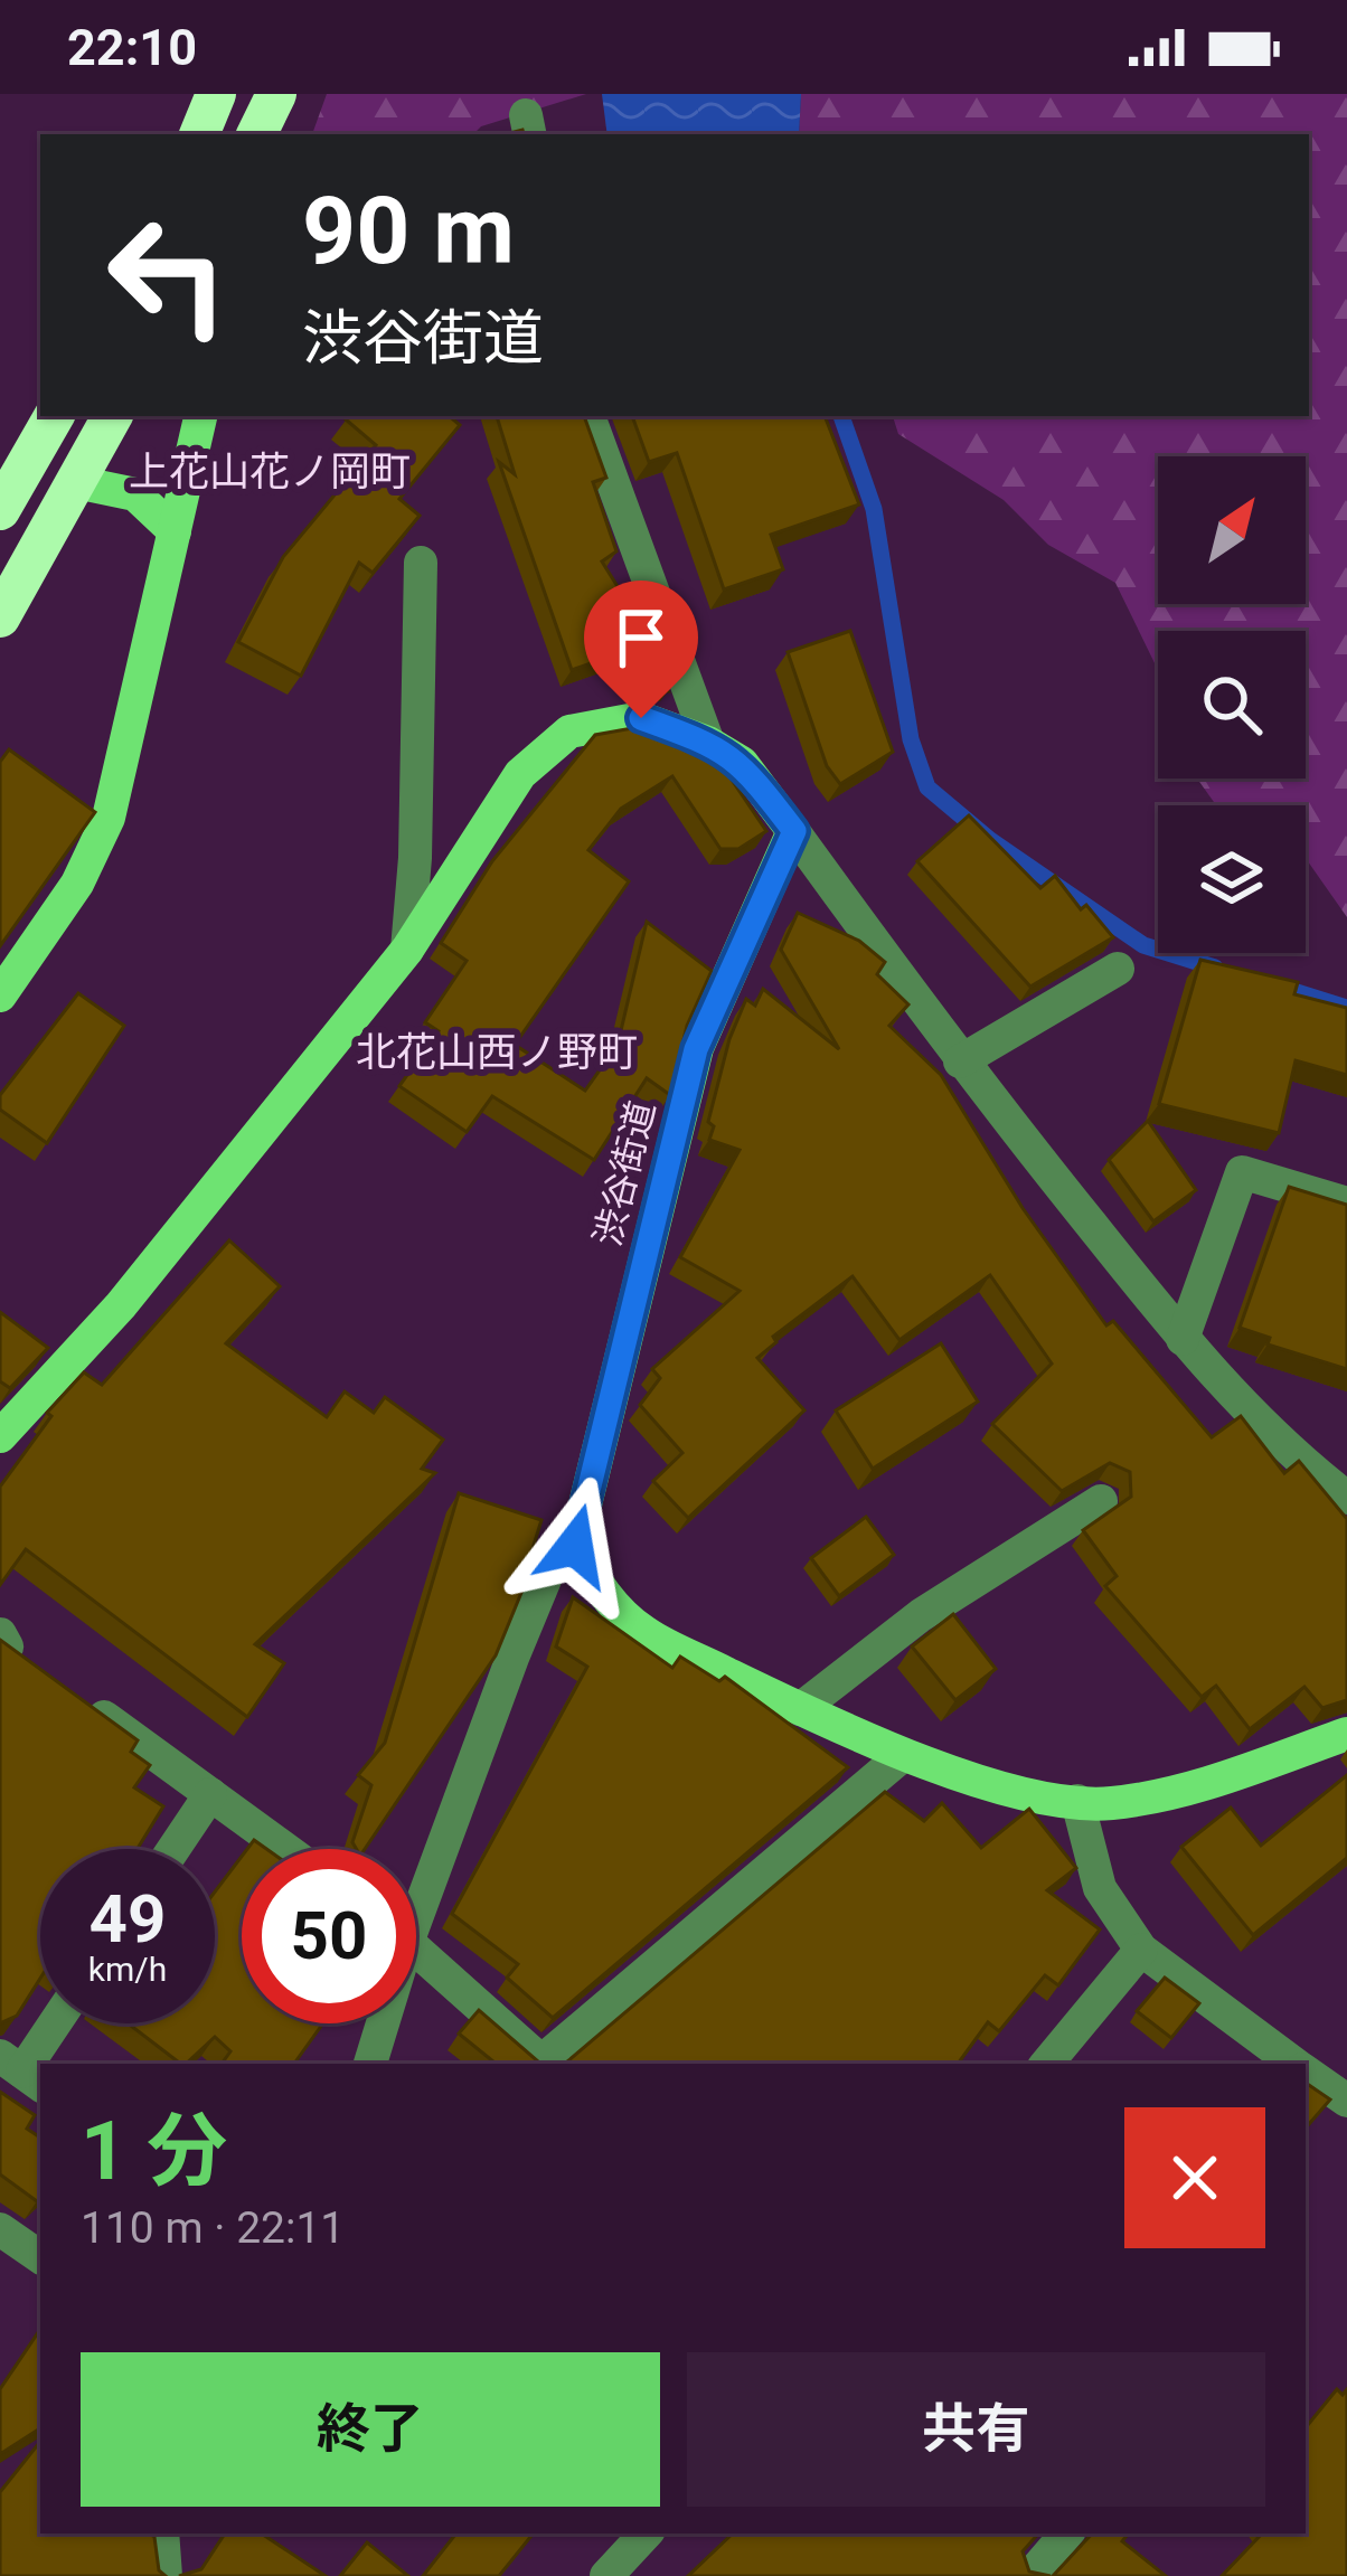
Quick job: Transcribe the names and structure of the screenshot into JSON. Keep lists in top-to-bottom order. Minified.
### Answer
{"streets":{"main road":["渋谷街道"]},"districts":["上花山花ノ岡町","北花山西ノ野町"],"north":"top right","page":{"status":"22:10","turn":["90 m","渋谷街道"],"speed":"49 km/h","limit":"50","heading":["1 分","110 m · 22:11"],"buttons":["終了","共有"]}}
